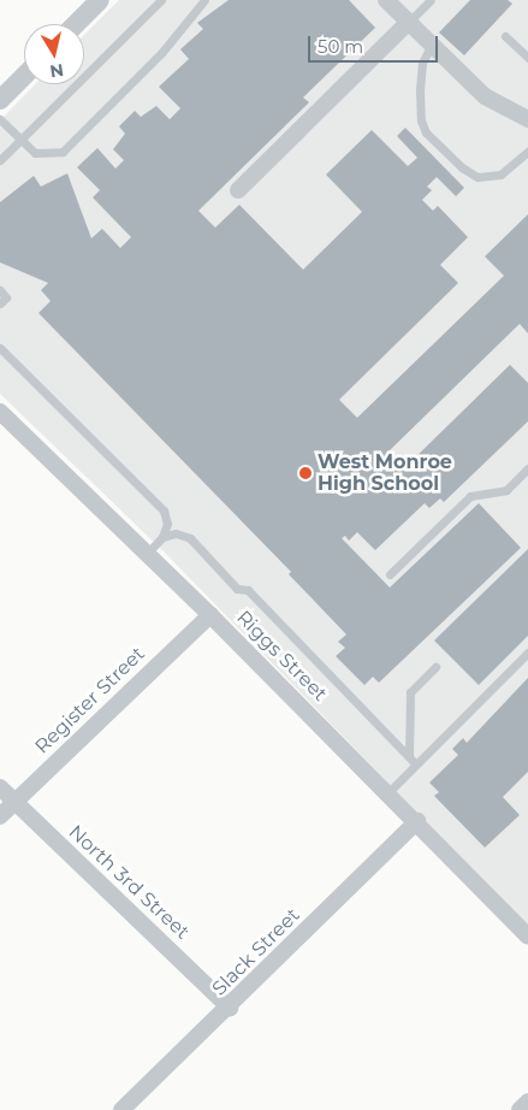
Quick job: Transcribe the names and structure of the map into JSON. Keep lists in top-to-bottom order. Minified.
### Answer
{"streets":{"street":["Riggs Street","Register Street","North 3rd Street","Slack Street"]},"crossings":[["Riggs Street","Register Street"],["Riggs Street","Slack Street"],["Register Street","North 3rd Street"],["North 3rd Street","Slack Street"]],"places":["West Monroe High School"],"scale_bar":"50 m","north":"bottom"}
